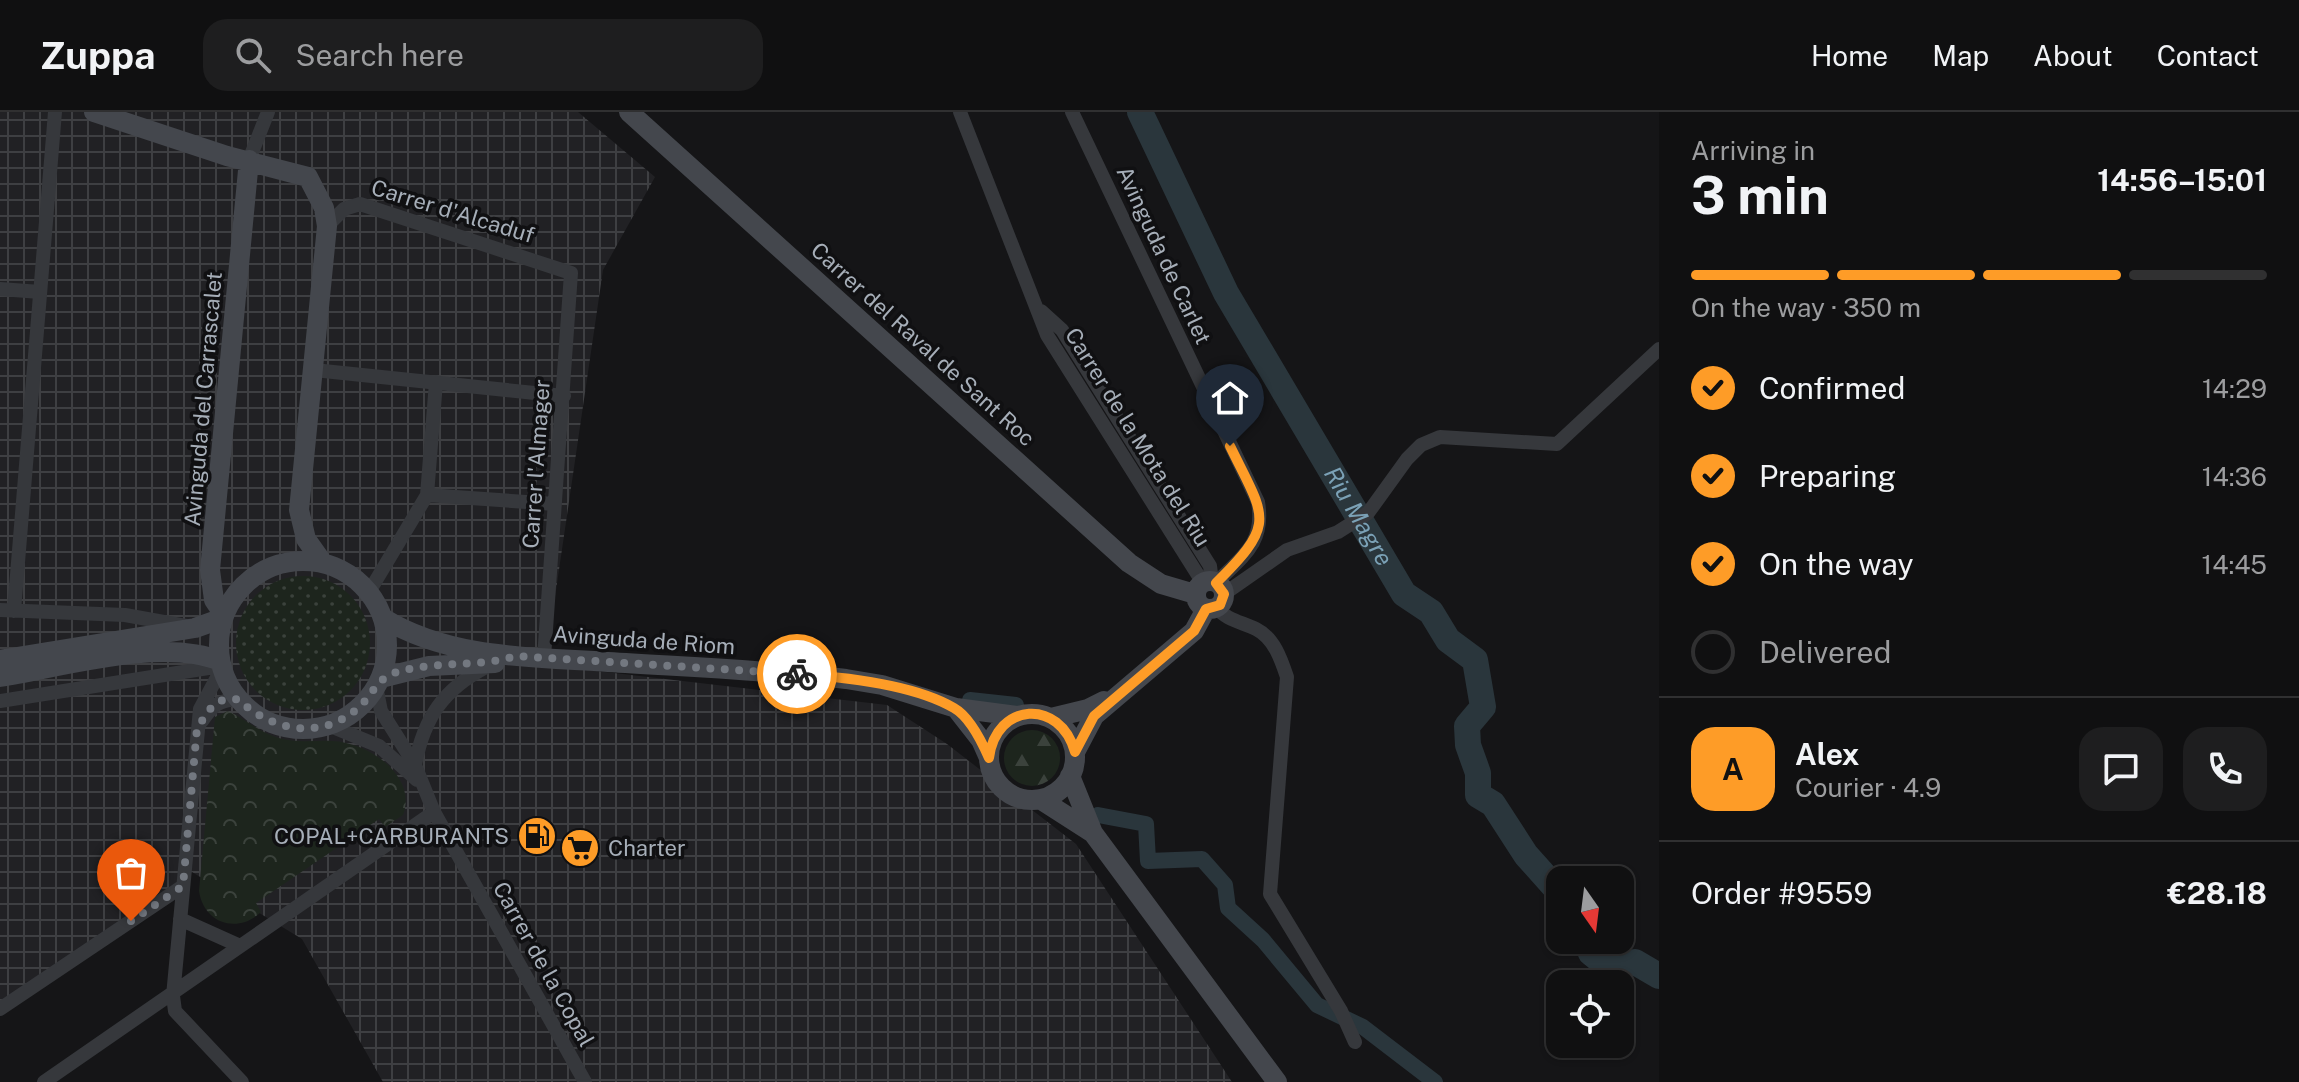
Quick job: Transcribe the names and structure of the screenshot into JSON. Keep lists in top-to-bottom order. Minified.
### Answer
{"streets":{"street":["Carrer d'Alcaduf","Avinguda de Carlet","Carrer del Raval de Sant Roc","Avinguda del Carrascalet","Carrer de la Mota del Riu","Carrer l'Almager","Avinguda de Riom","Carrer de la Copal"]},"crossings":[["Carrer d'Alcaduf","Carrer l'Almager"],["Avinguda de Carlet","Carrer del Raval de Sant Roc"],["Avinguda de Carlet","Carrer de la Mota del Riu"],["Carrer del Raval de Sant Roc","Carrer de la Mota del Riu"],["Avinguda del Carrascalet","Avinguda de Riom"],["Avinguda del Carrascalet","Carrer de la Copal"],["Carrer l'Almager","Avinguda de Riom"],["Avinguda de Riom","Carrer de la Copal"]],"water":["Riu Magre"],"places":{"fuel station":["COPAL+CARBURANTS"],"supermarket":["Charter"]},"north":"bottom","page":{"header":"Zuppa","search":"Search here","nav":["Home","Map","About","Contact"],"heading":["3 min","Arriving in","14:56–15:01"],"panel":["Alex","Courier · 4.9","Order #9559","€28.18"],"bar":"On the way · 350 m","list":[["Confirmed","14:29"],["Preparing","14:36"],["On the way","14:45"],"Delivered"],"round":"A"}}
